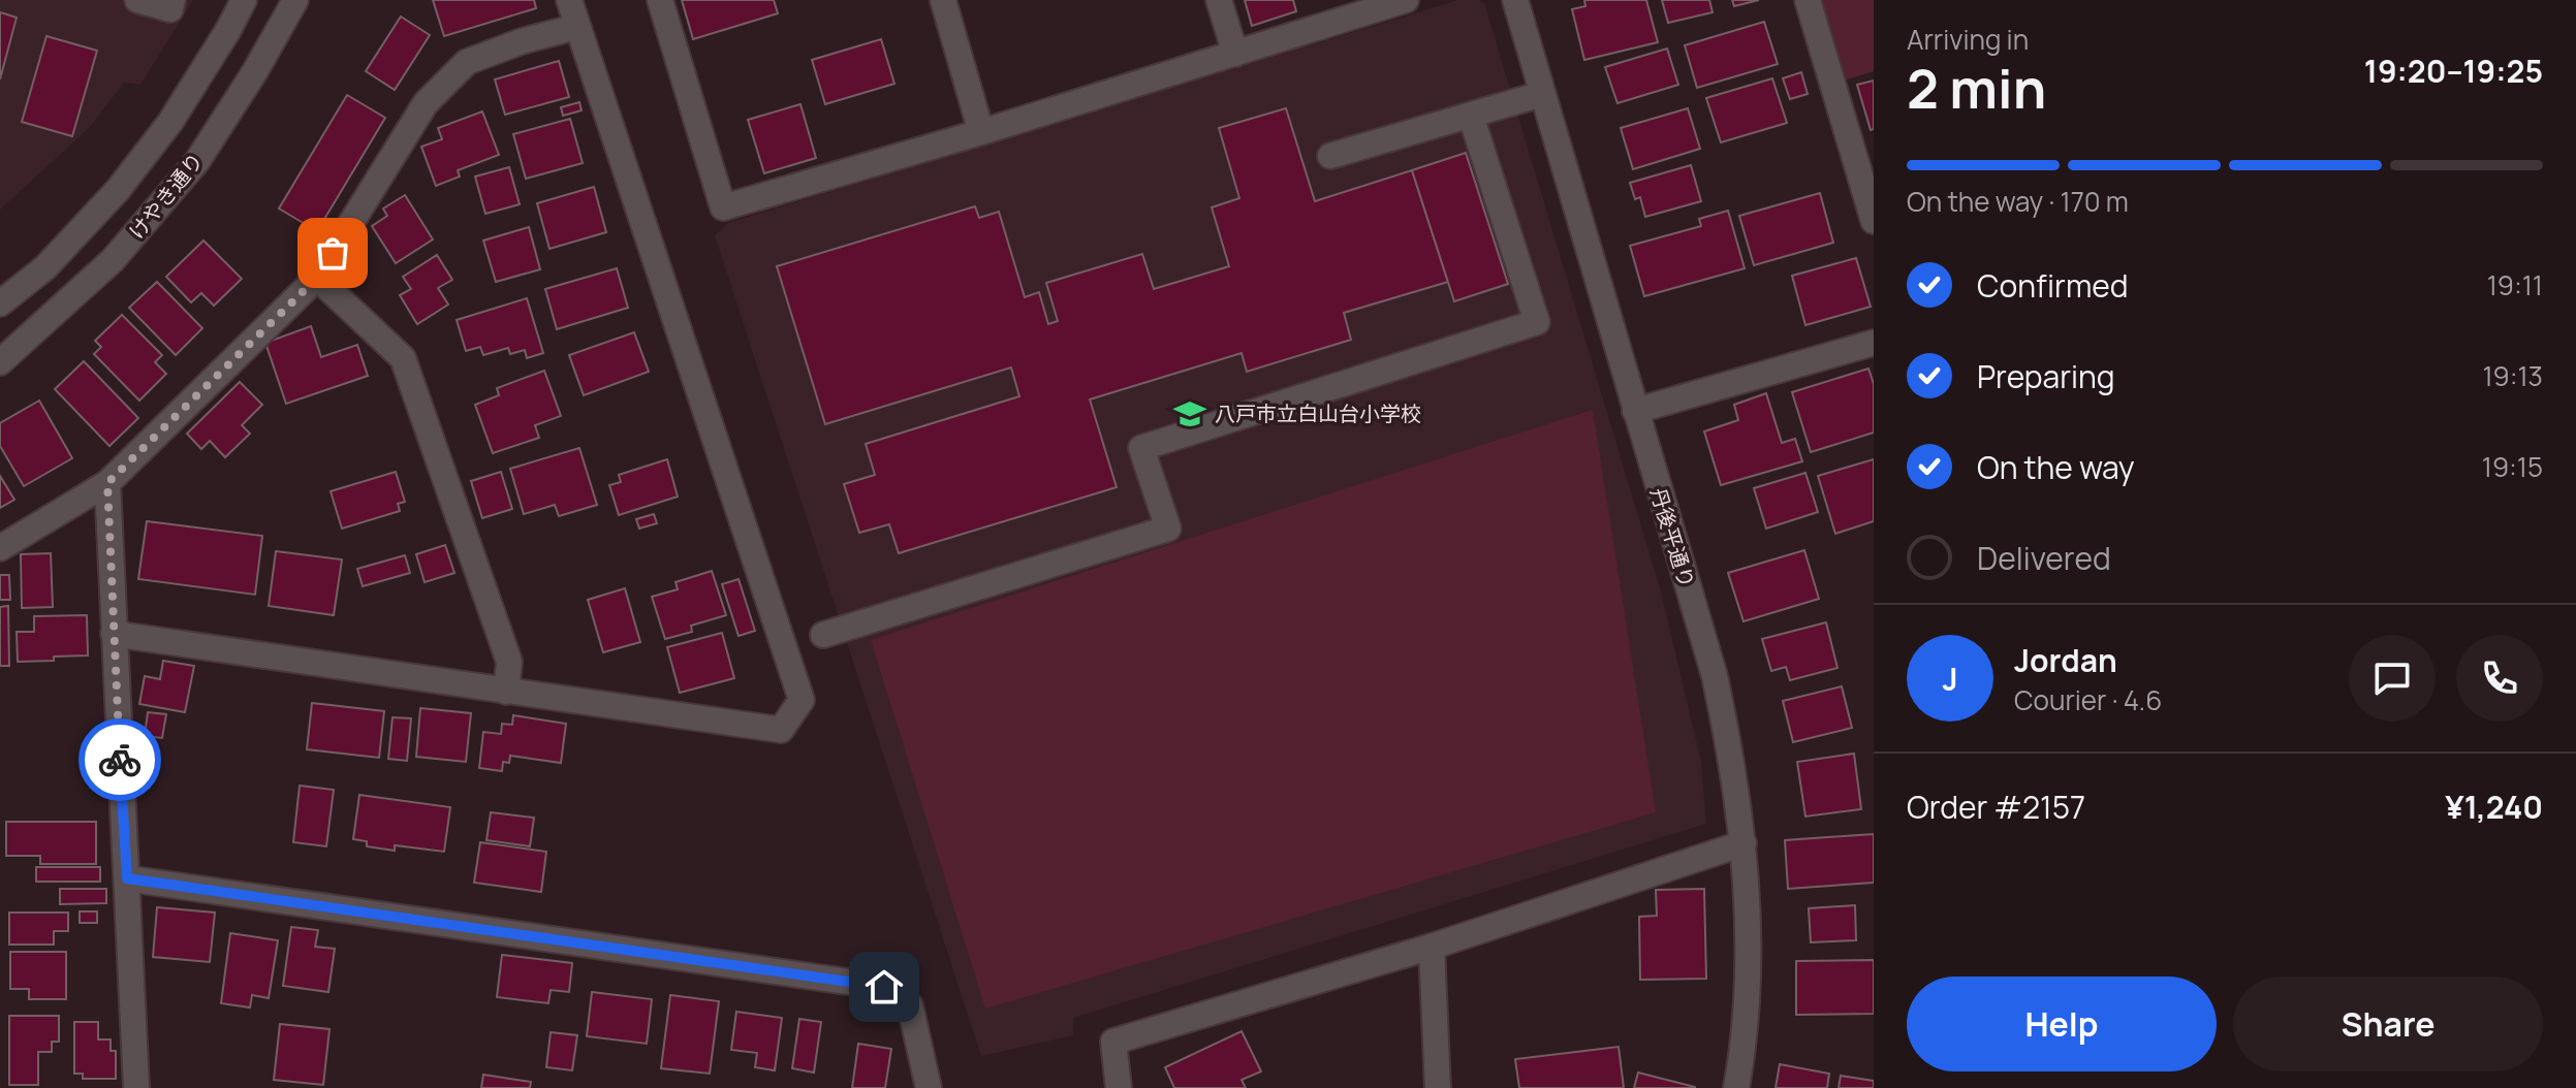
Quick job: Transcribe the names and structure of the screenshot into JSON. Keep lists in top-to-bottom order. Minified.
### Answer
{"streets":{"street":["けやき通り","丹後平通り"]},"places":{"school or university":["八戸市立白山台小学校"]},"page":{"heading":["2 min","Arriving in","19:20–19:25"],"panel":["Jordan","Courier · 4.6","Order #2157","¥1,240"],"bar":"On the way · 170 m","list":[["Confirmed","19:11"],["Preparing","19:13"],["On the way","19:15"],"Delivered"],"round":"J","buttons":["Help","Share"]}}
